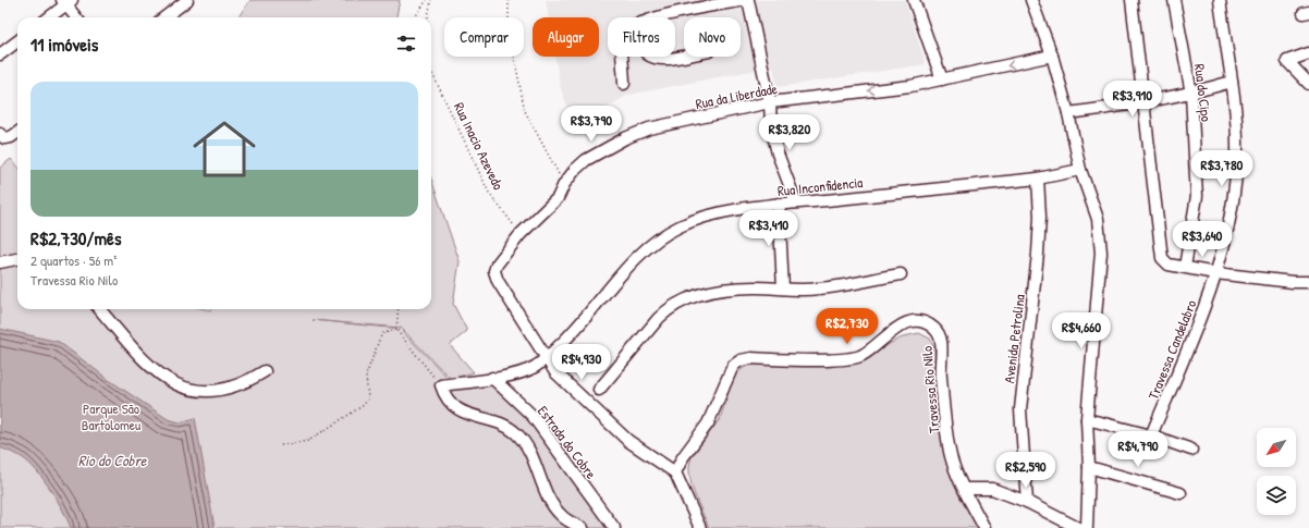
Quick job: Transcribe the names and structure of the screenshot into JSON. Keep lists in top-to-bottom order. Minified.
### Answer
{"streets":{"street":["Rua do Cipo","Rua da Liberdade","Rua Inconfidencia","Avenida Petrolina","Travessa Candelabro","Travessa Rio Nilo","Estrada do Cobre"],"path":["Rua Inacio Azevedo"]},"crossings":[["Rua da Liberdade","Rua Inacio Azevedo"],["Rua da Liberdade","Rua Inconfidencia"],["Rua Inconfidencia","Avenida Petrolina"],["Rua Inconfidencia","Estrada do Cobre"]],"one_way":["Rua da Liberdade"],"water":["Rio do Cobre"],"parks":["Parque São Bartolomeu"],"north":"bottom left","page":{"chip":["Comprar","Alugar","Filtros","Novo"],"heading":"11 imóveis","list":[{"name":"R$2,730/mês","note":"2 quartos · 56 m² · Travessa Rio Nilo"}],"price":["R$3,910","R$3,790","R$3,820","R$3,780","R$3,410","R$3,640","R$2,730","R$4,660","R$4,930","R$4,790","R$2,590"]}}
